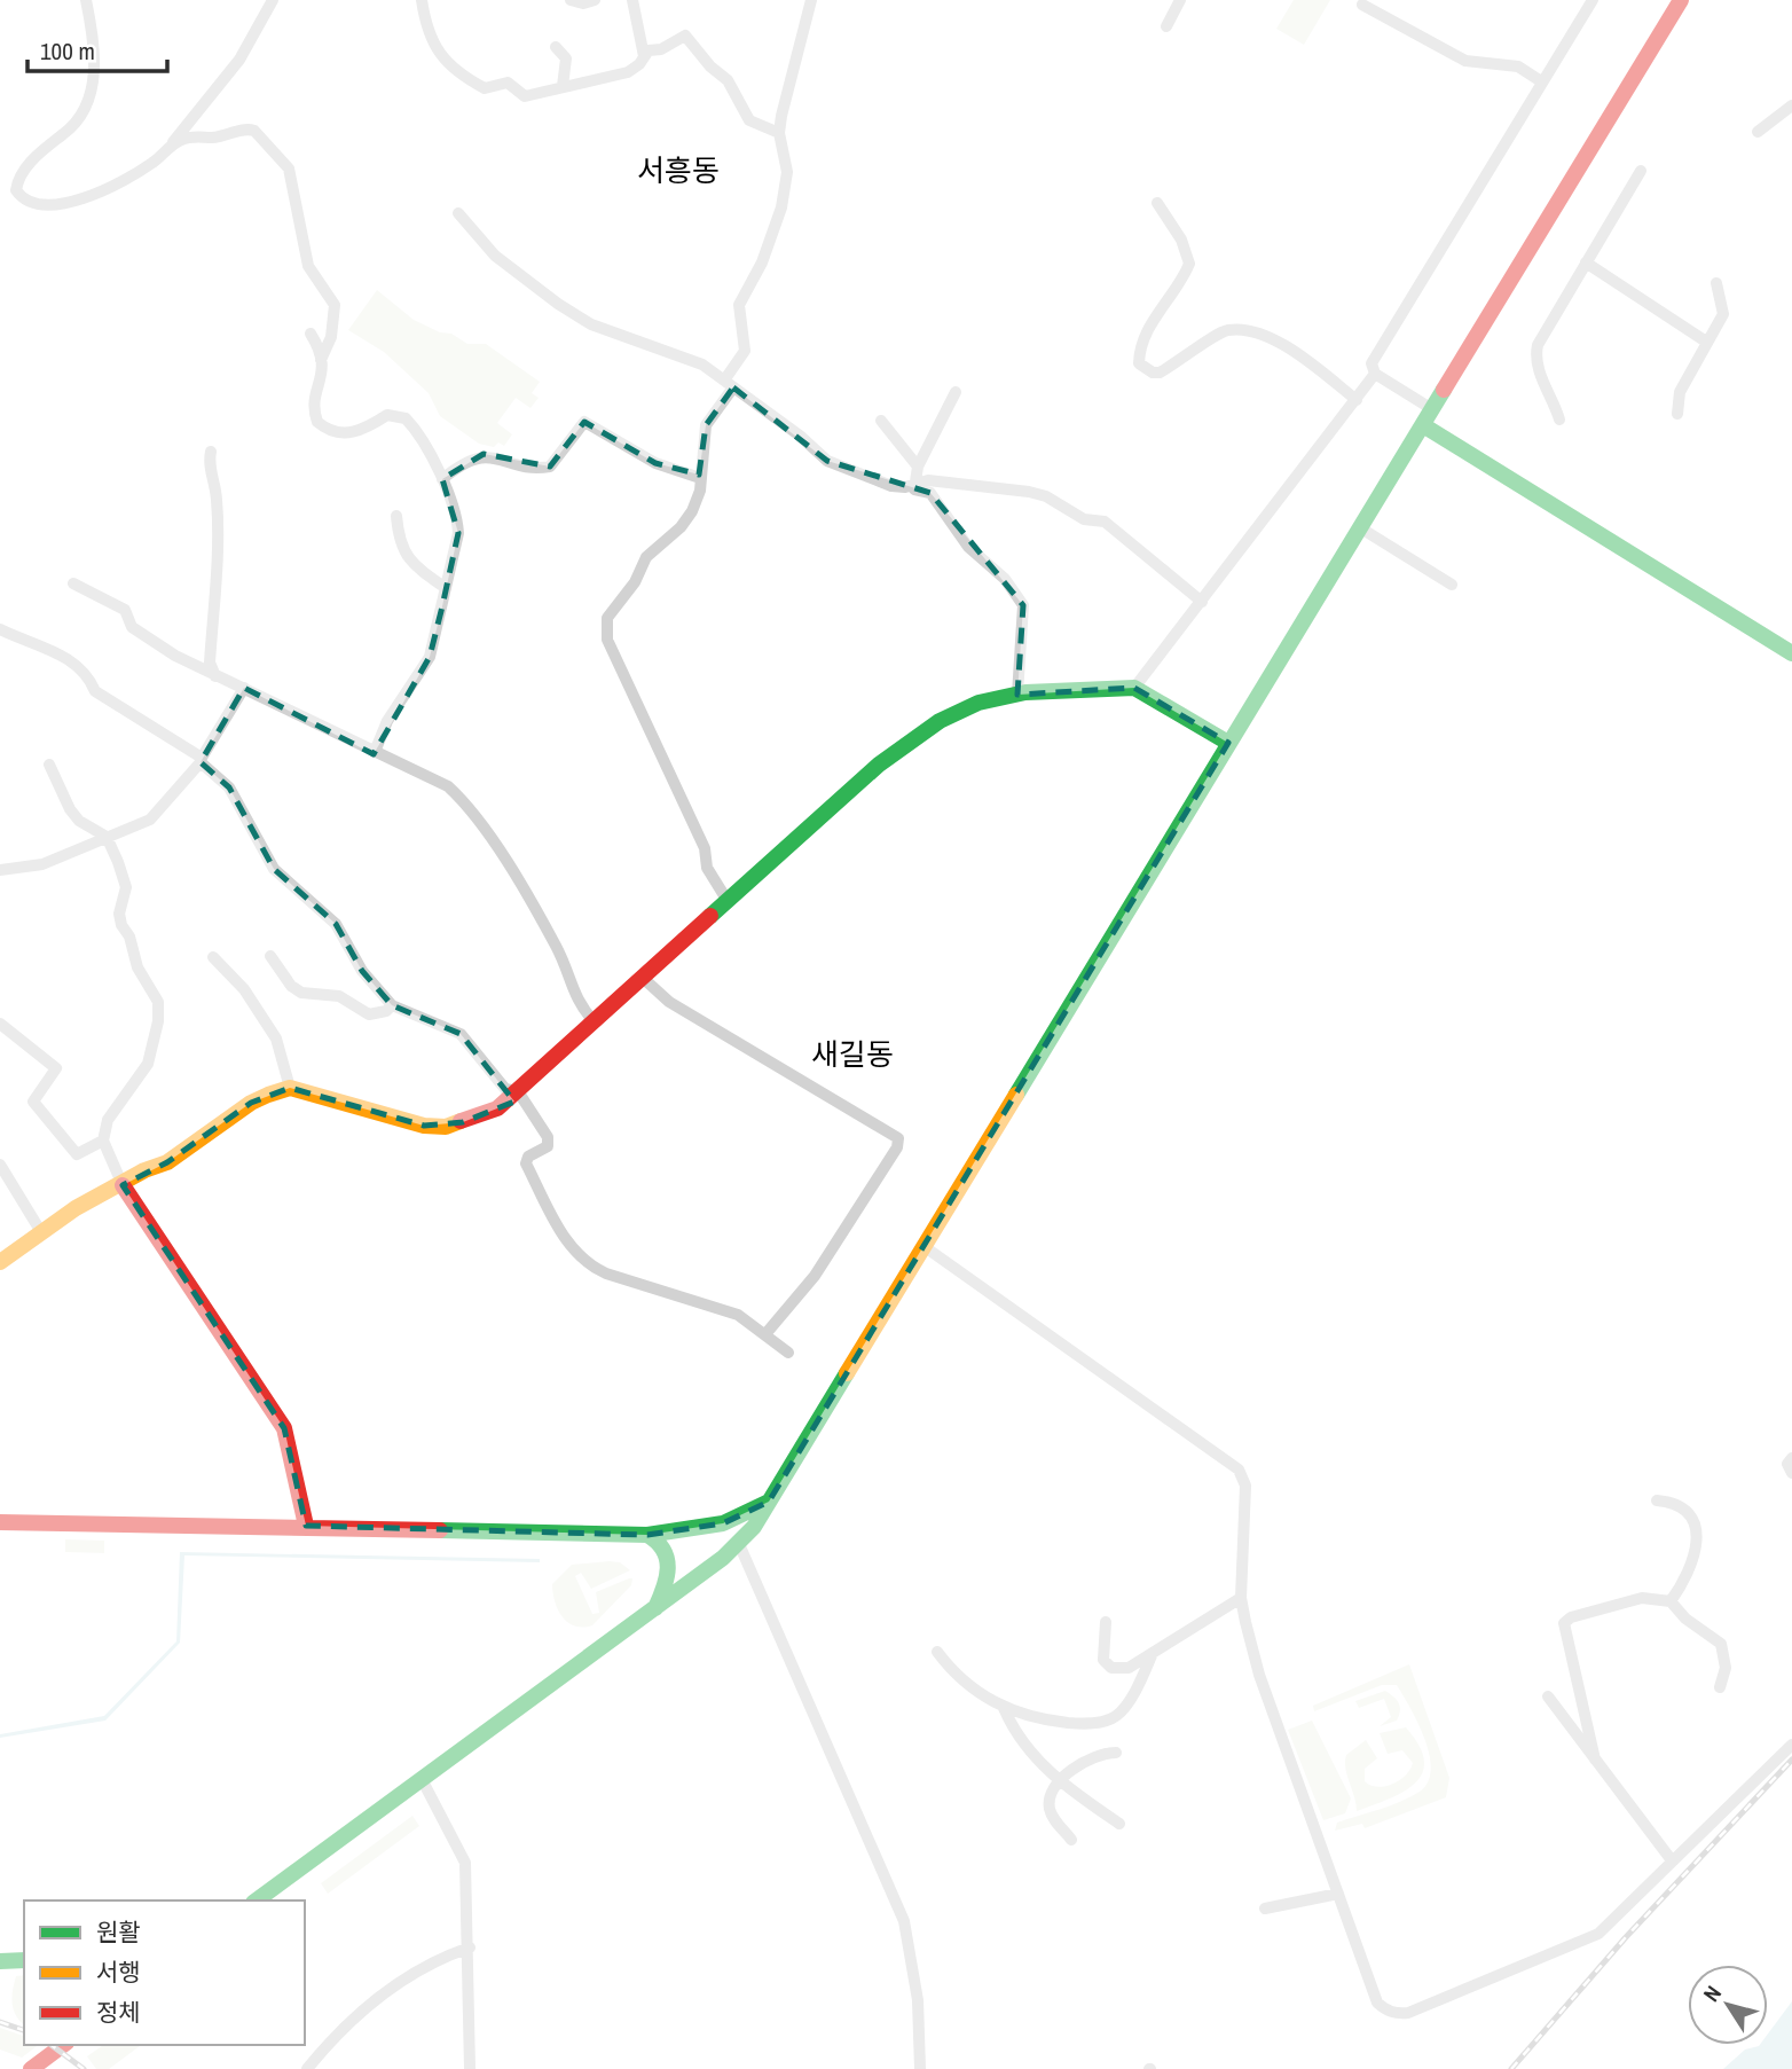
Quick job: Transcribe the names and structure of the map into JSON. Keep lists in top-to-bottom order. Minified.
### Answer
{"districts":["서흥동","새길동"],"legend":["원활","서행","정체"],"scale_bar":"100 m","north":"top left"}
